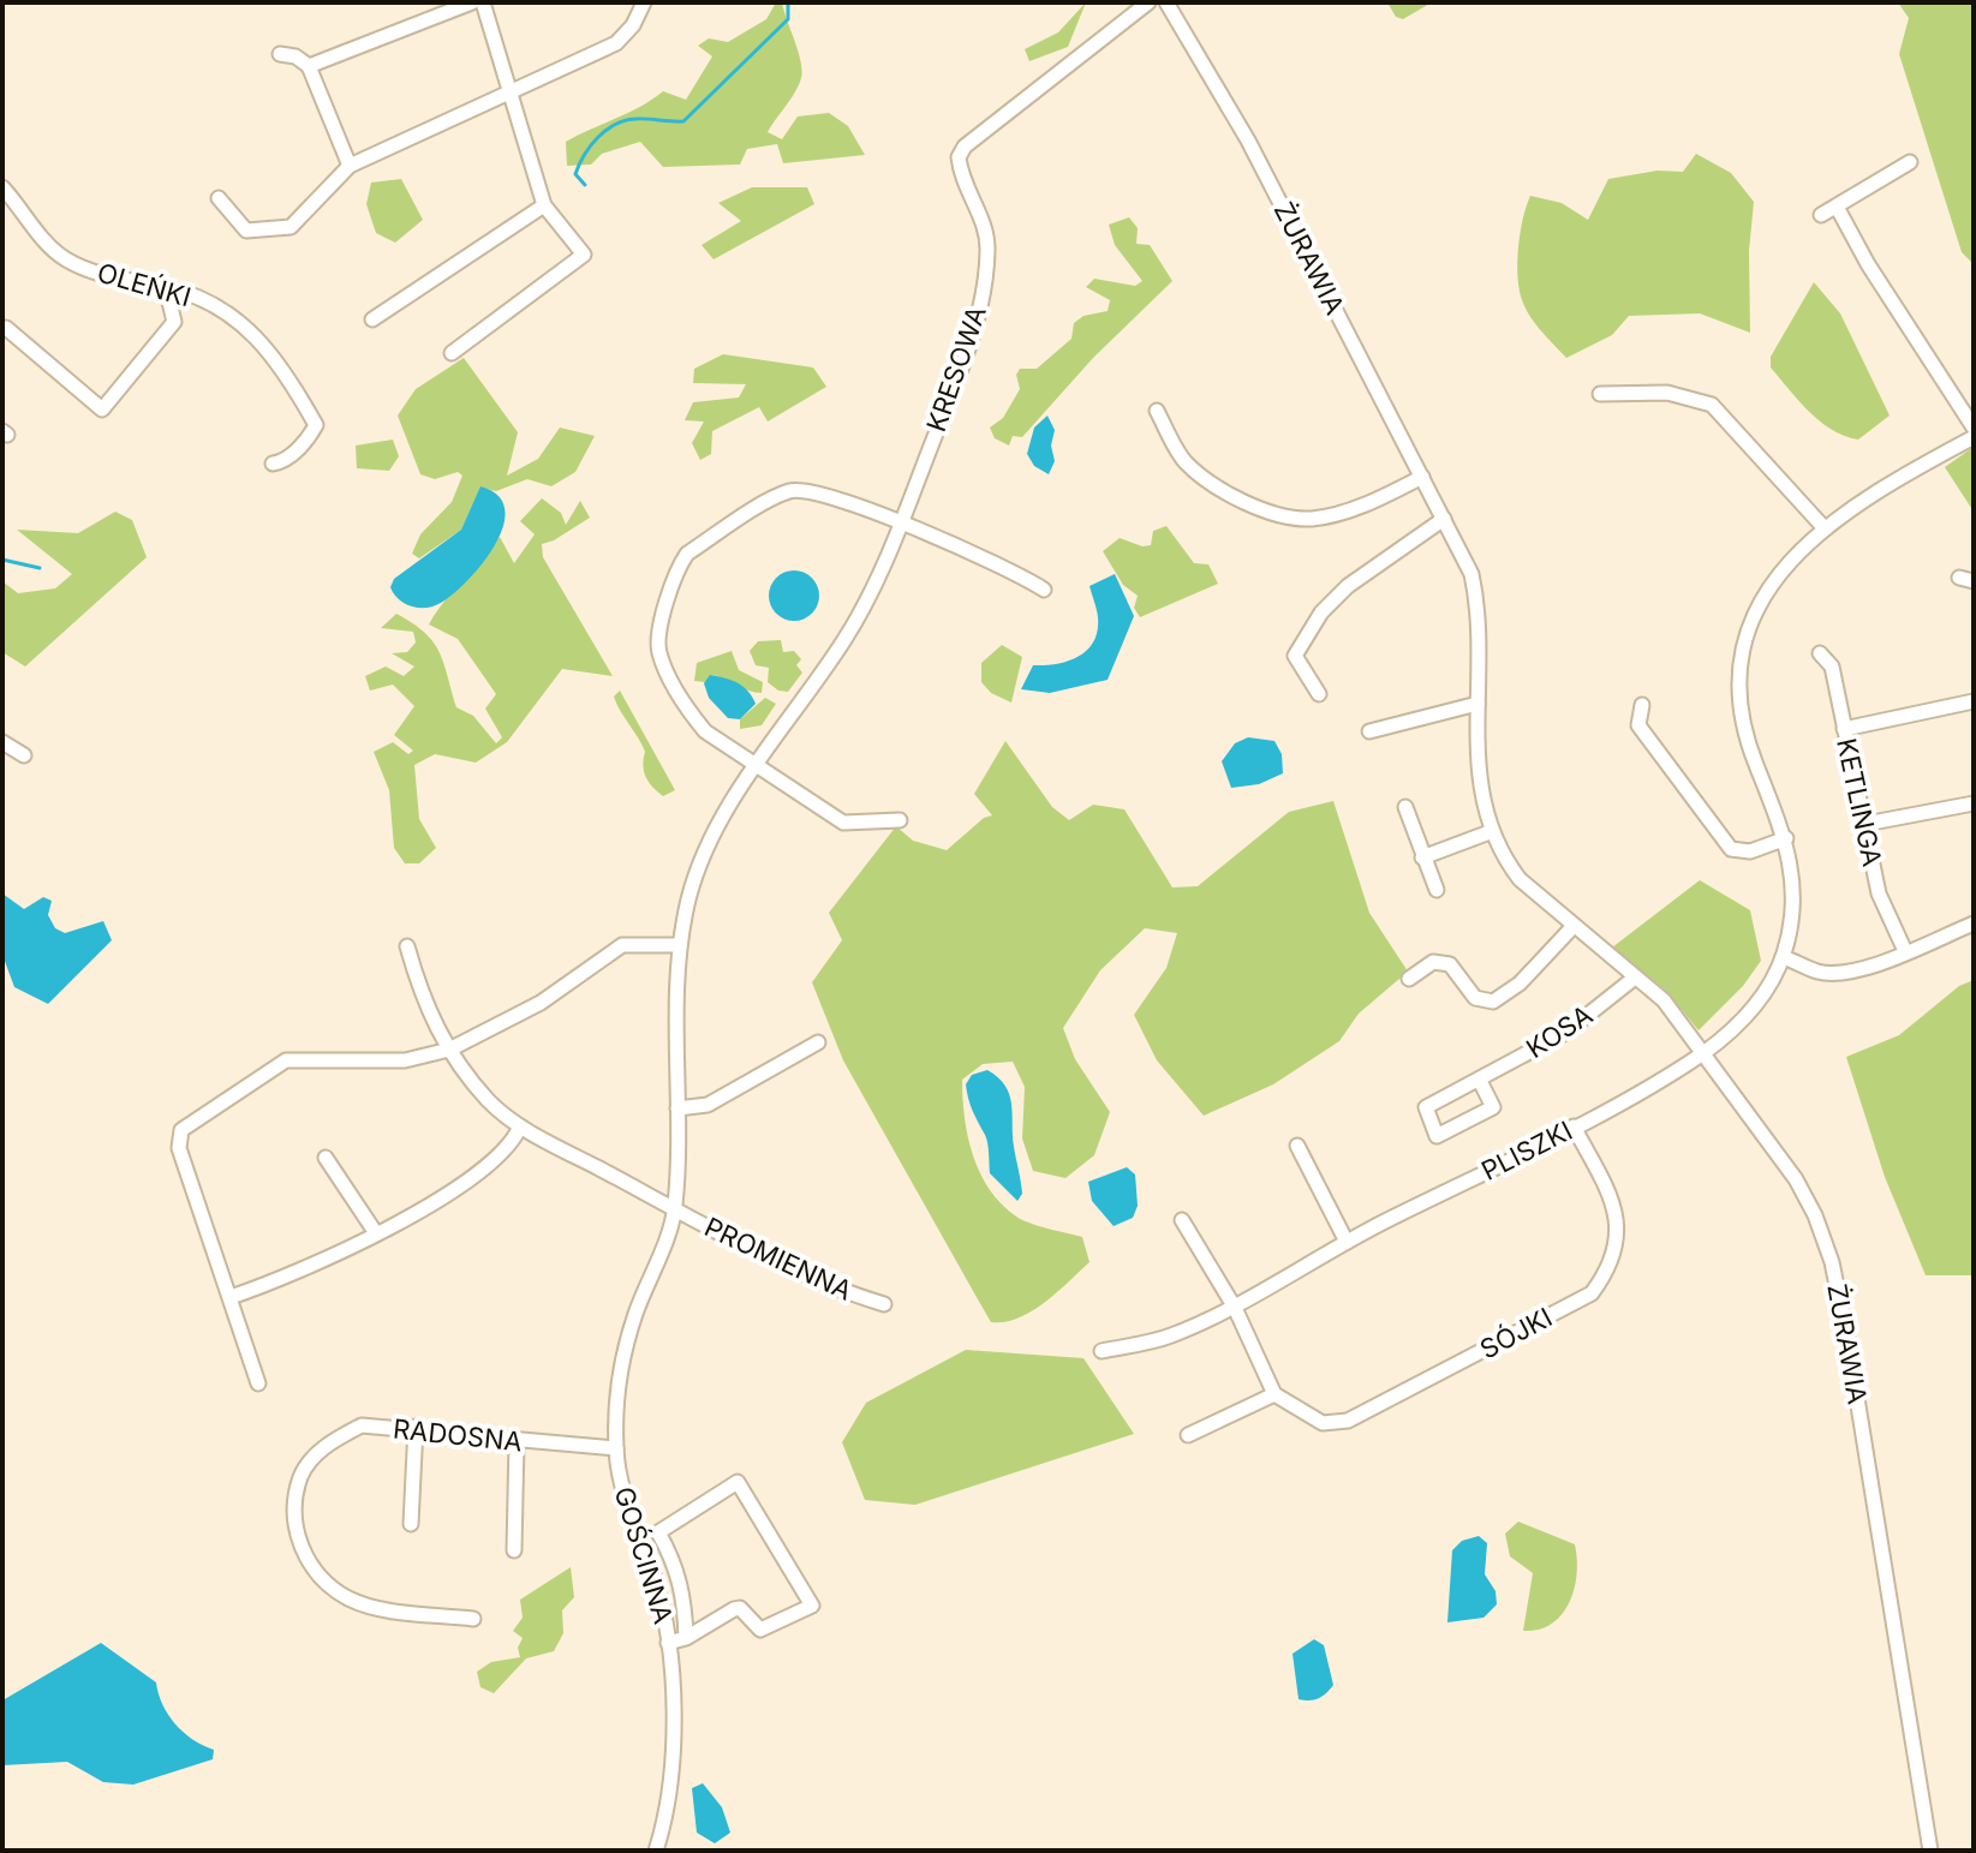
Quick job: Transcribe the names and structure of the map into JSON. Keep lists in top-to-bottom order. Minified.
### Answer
{"streets":{"street":["ŻURAWIA","OLEŃKI","KRESOWA","KETLINGA","KOSA","PLISZKI","PROMIENNA","SÓJKI","RADOSNA","GOŚCINNA"]},"crossings":[["ŻURAWIA","KOSA"],["ŻURAWIA","PLISZKI"],["KRESOWA","PROMIENNA"],["KRESOWA","GOŚCINNA"],["PLISZKI","SÓJKI"],["PROMIENNA","GOŚCINNA"],["RADOSNA","GOŚCINNA"]]}
